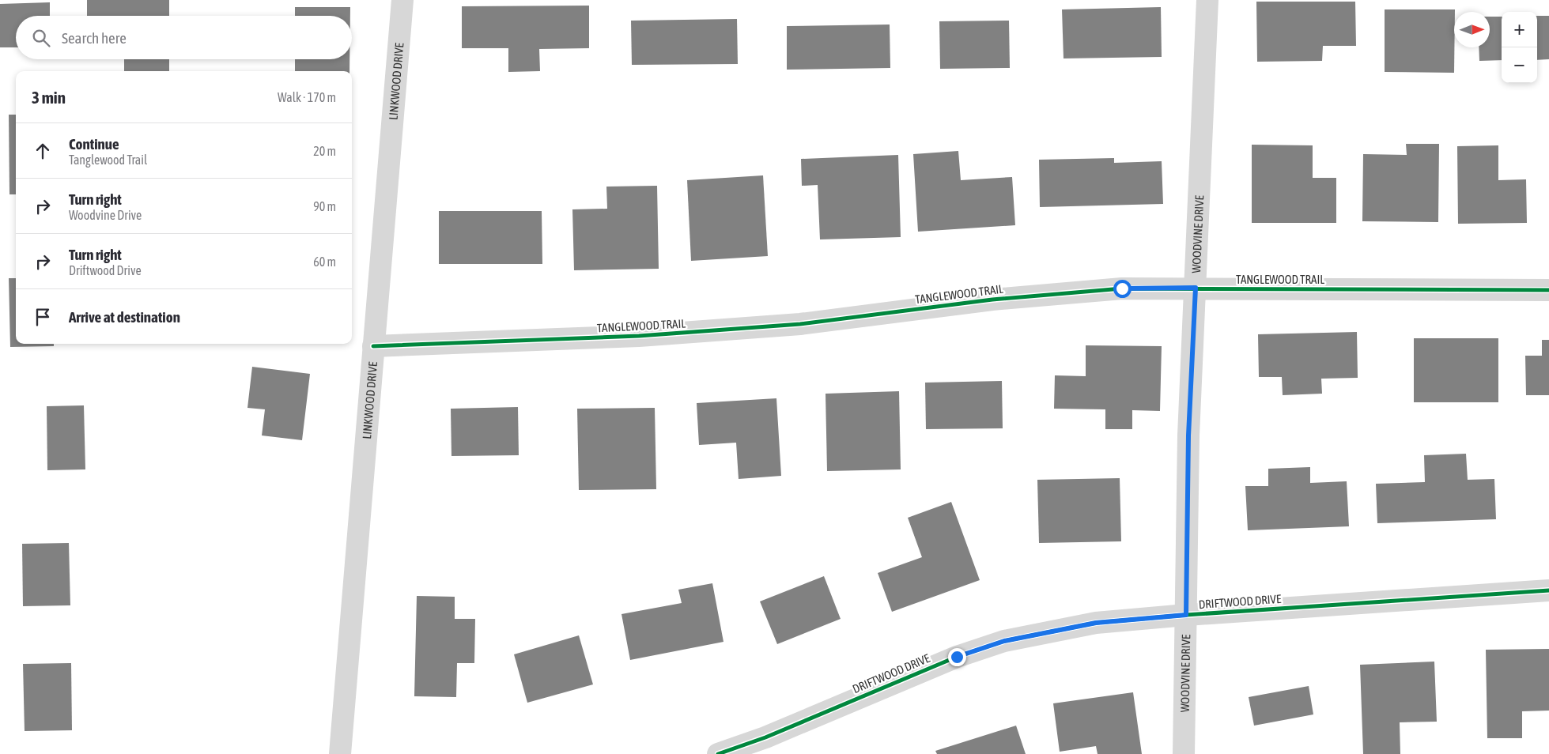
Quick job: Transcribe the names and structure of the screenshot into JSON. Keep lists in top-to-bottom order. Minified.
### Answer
{"streets":{"street":["LINKWOOD DRIVE","WOODVINE DRIVE","TANGLEWOOD TRAIL","DRIFTWOOD DRIVE"]},"crossings":[["LINKWOOD DRIVE","TANGLEWOOD TRAIL"],["WOODVINE DRIVE","TANGLEWOOD TRAIL"],["WOODVINE DRIVE","DRIFTWOOD DRIVE"]],"north":"right","page":{"map_buttons":["+","−"],"search":"Search here","heading":["3 min","Walk · 170 m"],"list":[["Continue","Tanglewood Trail","20 m"],["Turn right","Woodvine Drive","90 m"],["Turn right","Driftwood Drive","60 m"],"Arrive at destination"]}}
